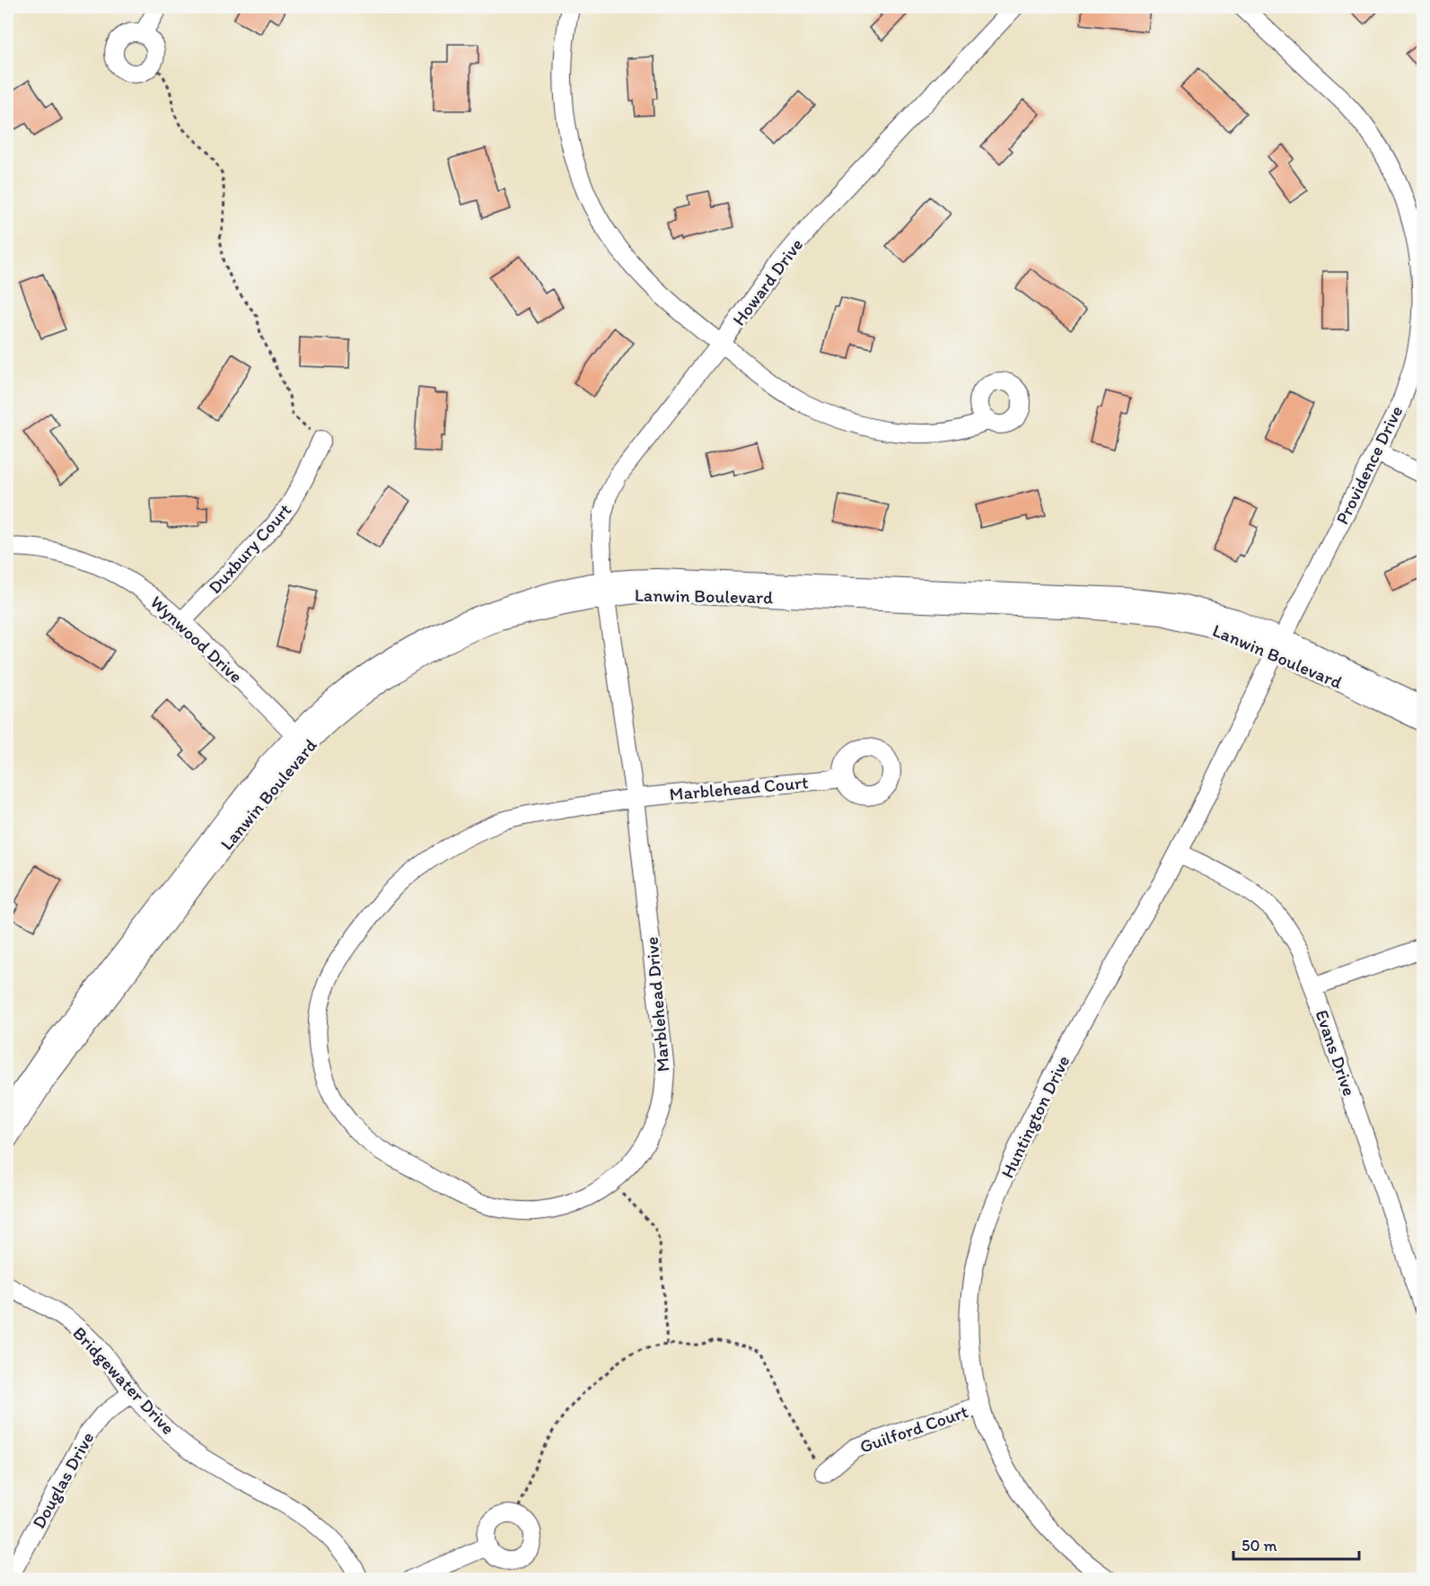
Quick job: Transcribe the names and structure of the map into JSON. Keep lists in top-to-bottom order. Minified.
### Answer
{"streets":{"street":["Howard Drive","Providence Drive","Duxbury Court","Lanwin Boulevard","Wynwood Drive","Marblehead Court","Marblehead Drive","Evans Drive","Huntington Drive","Bridgewater Drive","Guilford Court","Douglas Drive"]},"crossings":[["Howard Drive","Lanwin Boulevard"],["Howard Drive","Marblehead Drive"],["Providence Drive","Lanwin Boulevard"],["Providence Drive","Huntington Drive"],["Duxbury Court","Wynwood Drive"],["Lanwin Boulevard","Wynwood Drive"],["Lanwin Boulevard","Marblehead Drive"],["Lanwin Boulevard","Huntington Drive"],["Marblehead Court","Marblehead Drive"],["Evans Drive","Huntington Drive"],["Huntington Drive","Guilford Court"],["Bridgewater Drive","Douglas Drive"]],"scale_bar":"50 m"}
